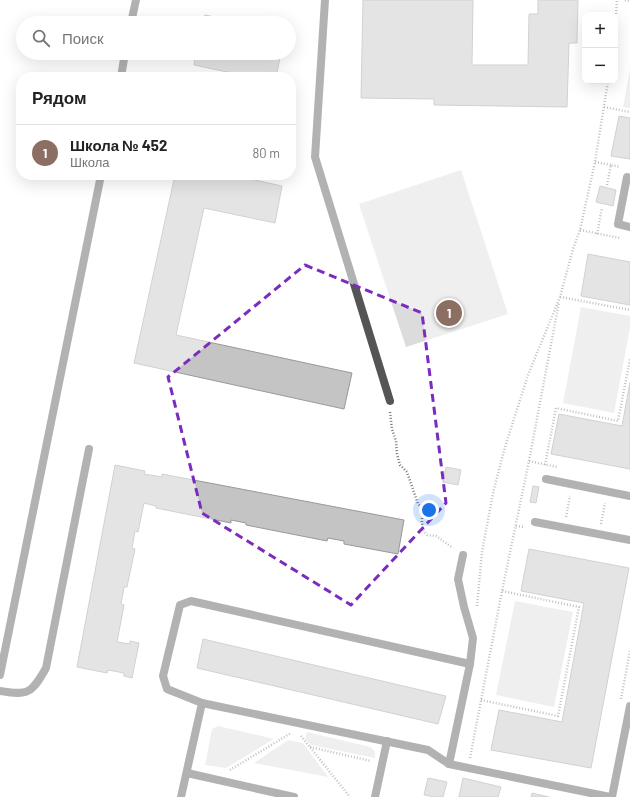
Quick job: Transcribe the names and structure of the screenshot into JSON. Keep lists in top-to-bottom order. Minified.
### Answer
{"page":{"map_buttons":["+","−"],"search":"Поиск","heading":"Рядом","list":[{"mark":"1","name":"Школа № 452","note":"Школа","value":"80 m"}],"pins":"1"}}
